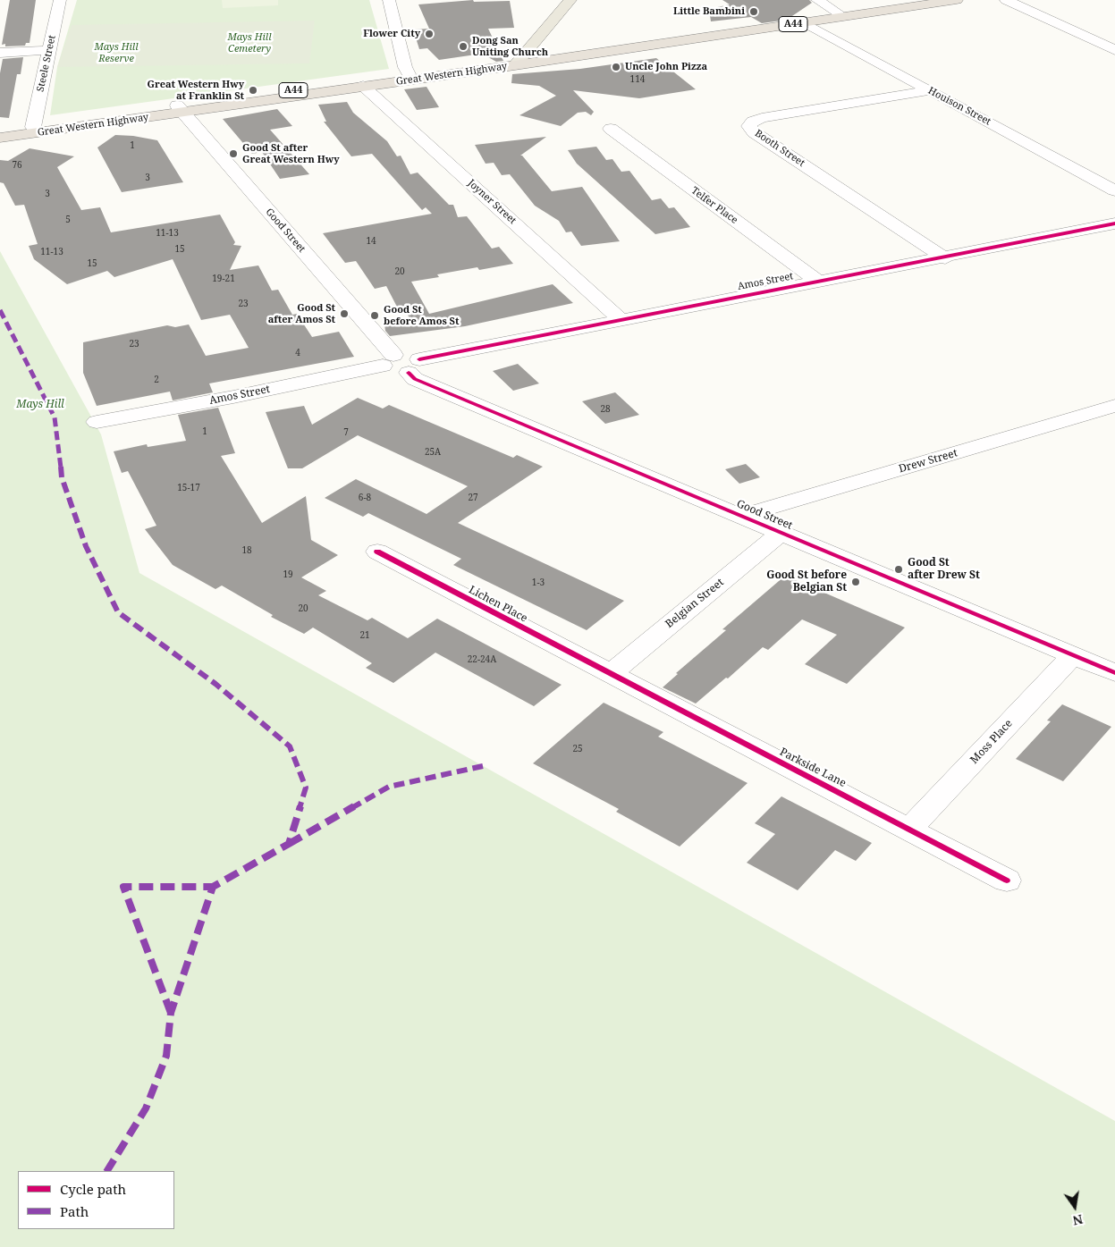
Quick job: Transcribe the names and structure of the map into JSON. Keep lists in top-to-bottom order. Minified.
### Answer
{"streets":{"highway":["A44","Great Western Highway"],"street":["Steele Street","Houison Street","Booth Street","Joyner Street","Telfer Place","Good Street","Amos Street","Drew Street","Belgian Street","Lichen Place","Moss Place","Parkside Lane"]},"crossings":[["Steele Street","Great Western Highway"],["Great Western Highway","Houison Street"],["Great Western Highway","Joyner Street"],["Great Western Highway","Good Street"],["Houison Street","Booth Street"],["Booth Street","Amos Street"],["Joyner Street","Amos Street"],["Telfer Place","Amos Street"],["Good Street","Amos Street"],["Good Street","Drew Street"],["Good Street","Belgian Street"],["Good Street","Moss Place"],["Belgian Street","Lichen Place"],["Belgian Street","Parkside Lane"],["Lichen Place","Parkside Lane"],["Moss Place","Parkside Lane"]],"parks":["Mays Hill Cemetery","Mays Hill Reserve","Mays Hill"],"places":["Little Bambini","Flower City","Dong San Uniting Church","Uncle John Pizza","Great Western Hwy at Franklin St","Good St after Great Western Hwy","Good St after Amos St","Good St before Amos St","Good St after Drew St","Good St before Belgian St"],"house_numbers":["114","1","76","3","3","5","11-13","14","15","11-13","15","20","19-21","23","23","4","2","28","1","7","25A","15-17","6-8","27","18","19","1-3","20","21","22-24A","25"],"legend":["Cycle path","Path"],"north":"bottom"}
